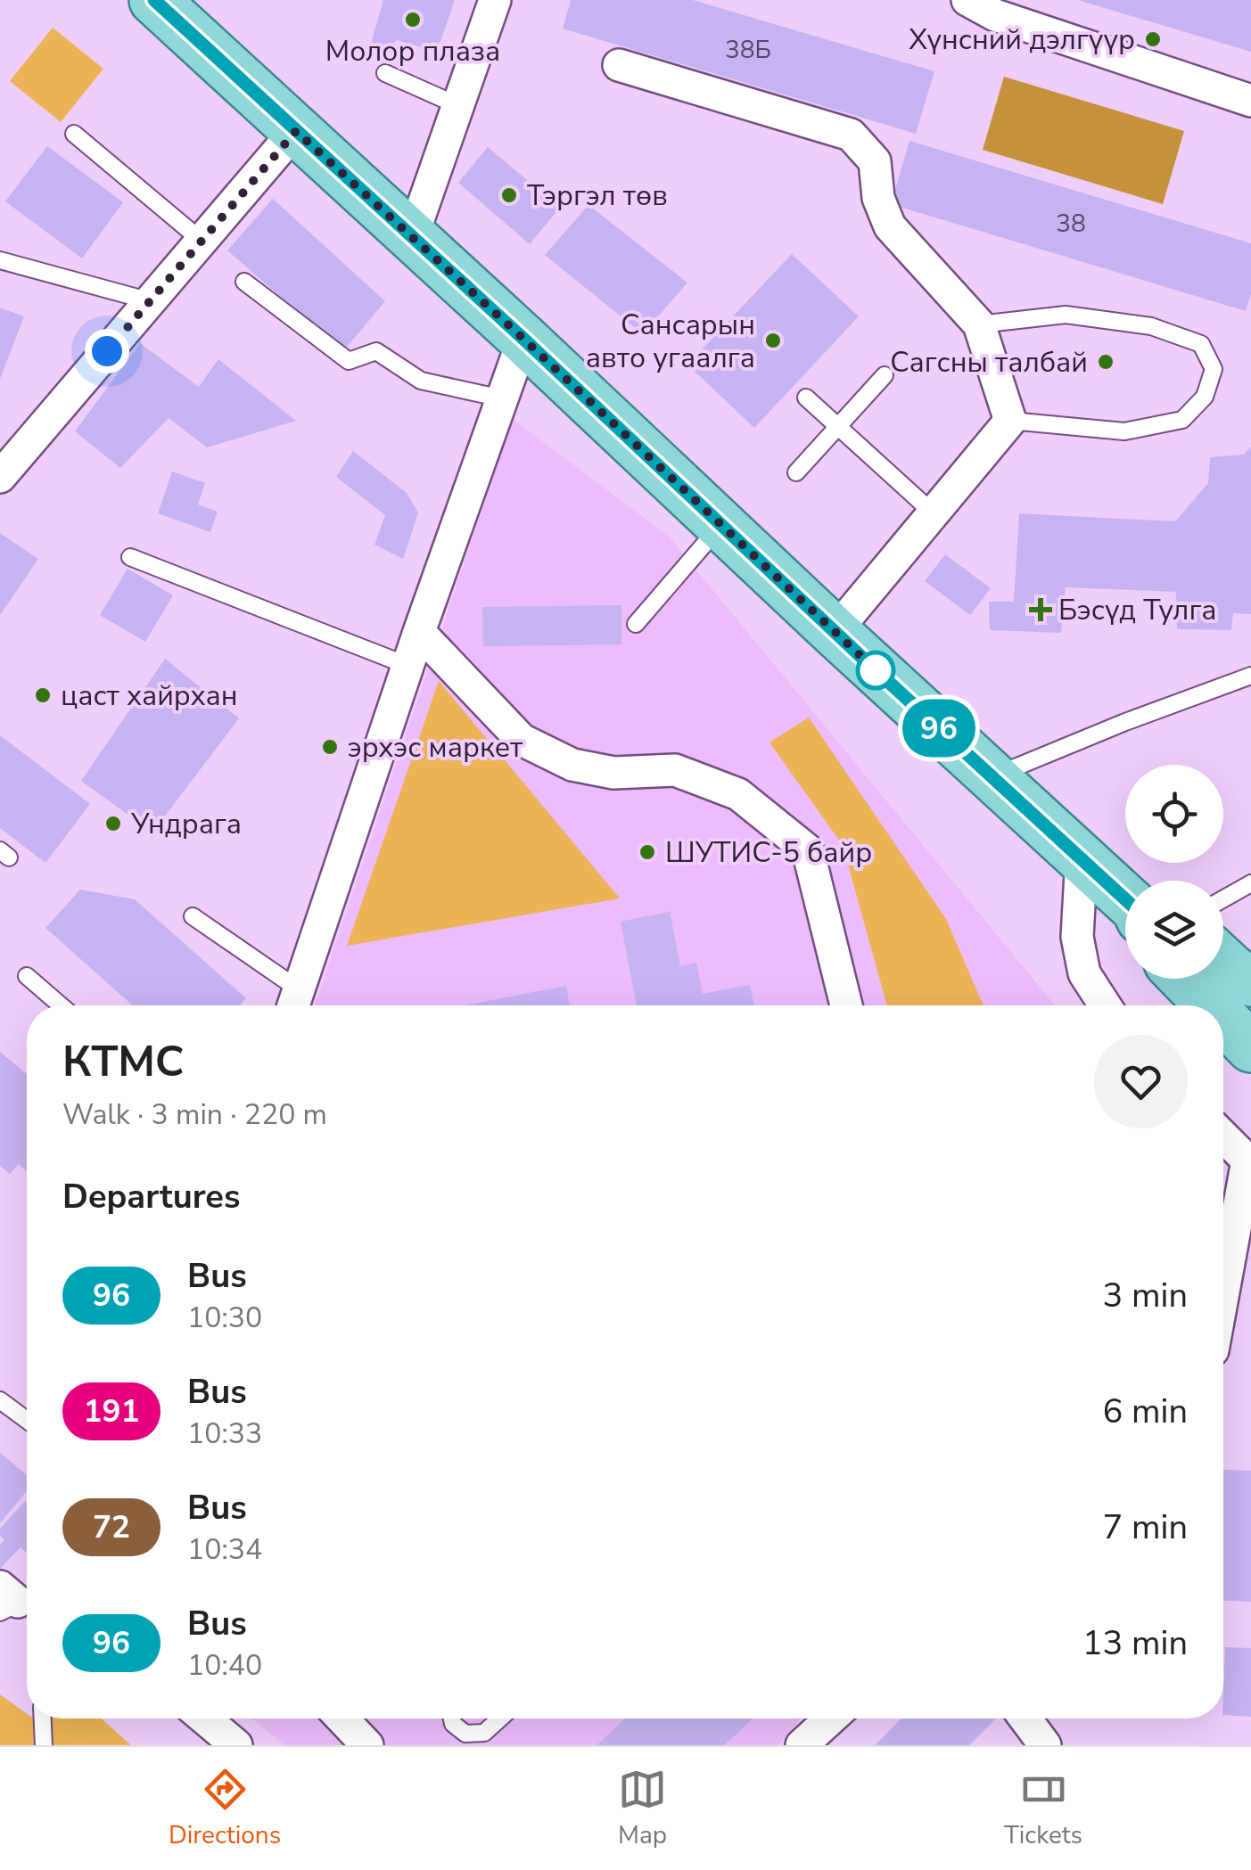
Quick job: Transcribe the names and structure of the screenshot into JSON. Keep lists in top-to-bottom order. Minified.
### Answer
{"places":{"other":["Молор плаза","Хүнсний дэлгүүр","Тэргэл төв","Cансарын авто угаалга","Сагсны талбай","цаст хайрхан","эрхэс маркет","Ундрага","ШУТИС-5 байр"],"health":["Бэсүд Тулга"]},"lines":["bus line 96"],"house_numbers":["38Б","38"],"page":{"on_map":"96","heading":[["КТМС","Walk · 3 min · 220 m"],"Departures"],"list":[{"mark":"96","name":"Bus","note":"10:30","value":"3 min"},{"mark":"191","name":"Bus","note":"10:33","value":"6 min"},{"mark":"72","name":"Bus","note":"10:34","value":"7 min"},{"mark":"96","name":"Bus","note":"10:40","value":"13 min"}],"tabs":["Directions","Map","Tickets"]}}
